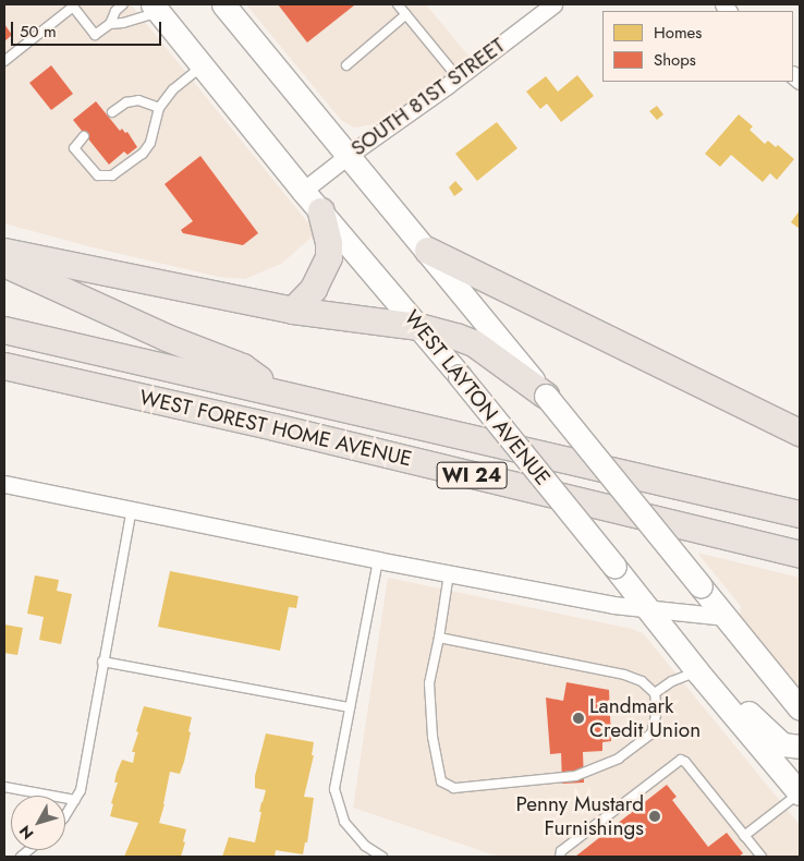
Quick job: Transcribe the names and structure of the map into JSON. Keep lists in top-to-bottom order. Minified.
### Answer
{"streets":{"main road":["WEST LAYTON AVENUE","WEST FOREST HOME AVENUE","WI 24"],"street":["SOUTH 81ST STREET"]},"crossings":[["SOUTH 81ST STREET","WEST LAYTON AVENUE"]],"places":["Landmark Credit Union","Penny Mustard Furnishings"],"legend":["Homes","Shops"],"scale_bar":"50 m","north":"bottom left"}
